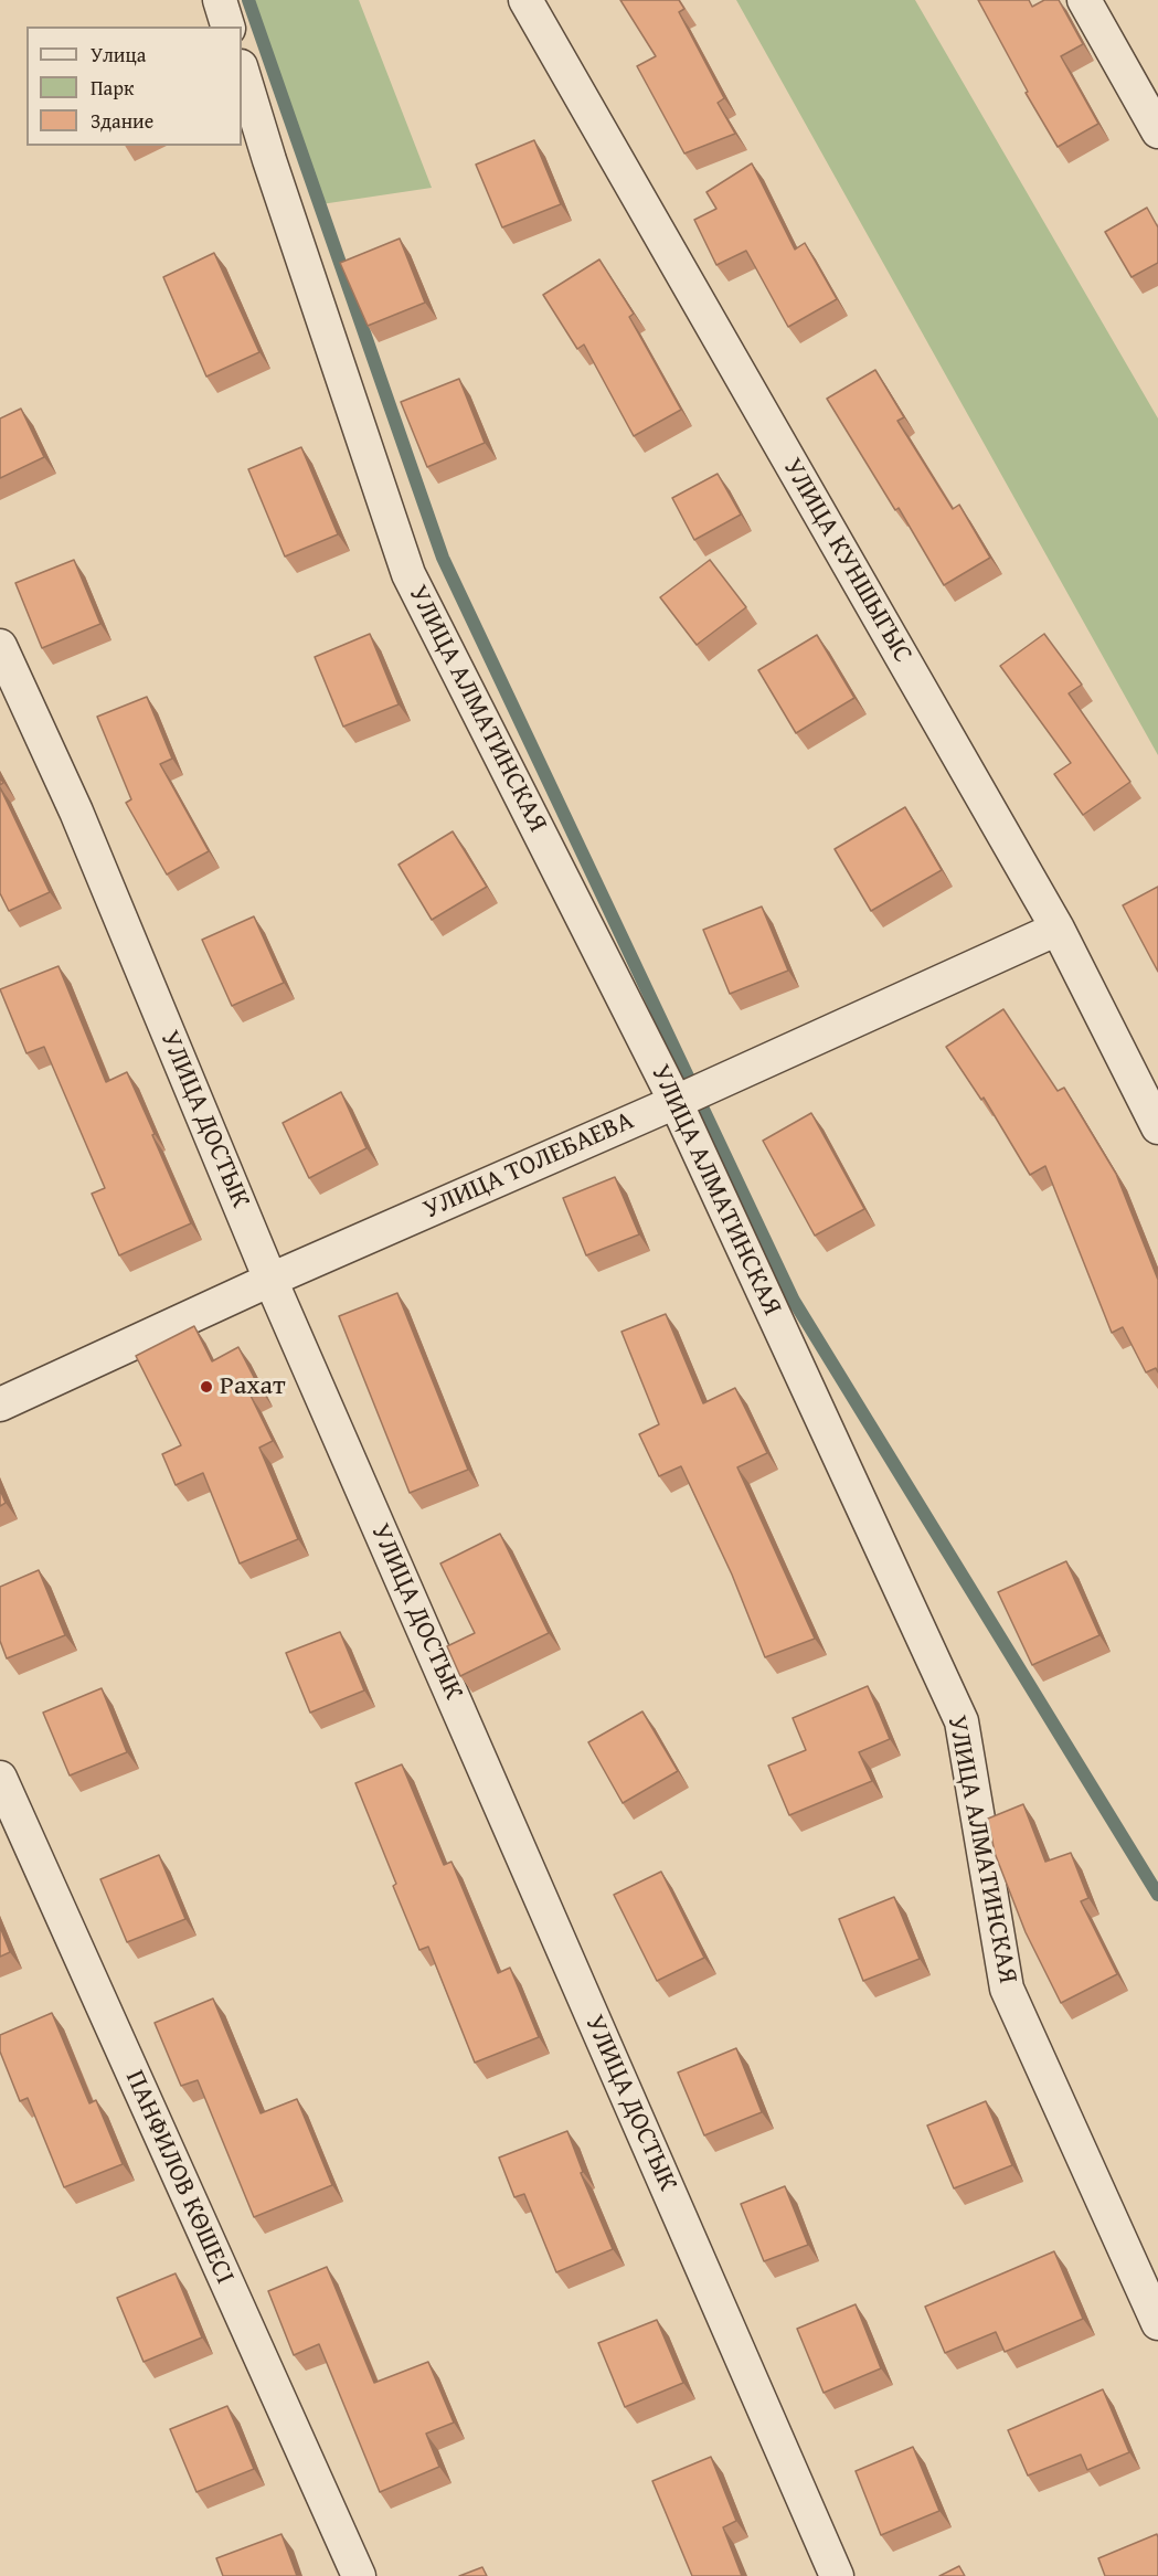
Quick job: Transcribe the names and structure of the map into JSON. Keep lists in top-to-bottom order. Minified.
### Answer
{"streets":{"street":["УЛИЦА КУНШЫГЫС","УЛИЦА АЛМАТИНСКАЯ","УЛИЦА ДОСТЫК","УЛИЦА ТОЛЕБАЕВА","ПАНФИЛОВ КӨШЕСІ"]},"crossings":[["УЛИЦА КУНШЫГЫС","УЛИЦА ТОЛЕБАЕВА"],["УЛИЦА АЛМАТИНСКАЯ","УЛИЦА ТОЛЕБАЕВА"],["УЛИЦА ДОСТЫК","УЛИЦА ТОЛЕБАЕВА"]],"places":["Рахат"],"legend":["Улица","Парк","Здание"]}
